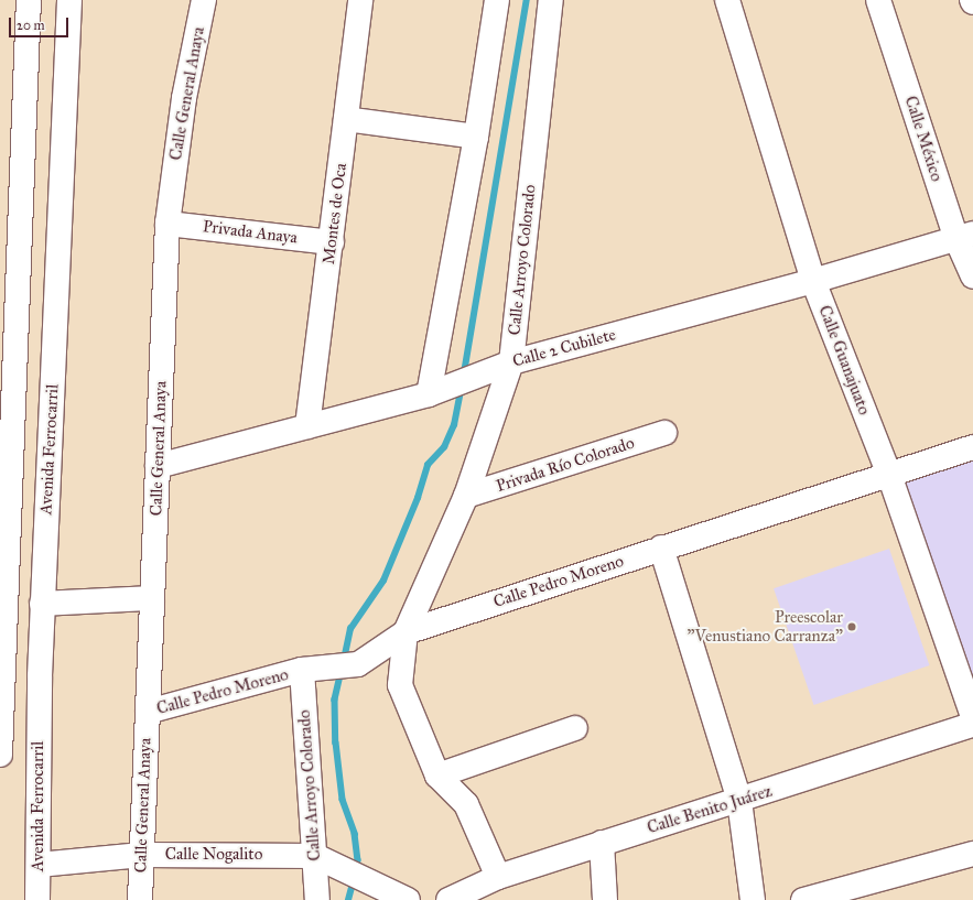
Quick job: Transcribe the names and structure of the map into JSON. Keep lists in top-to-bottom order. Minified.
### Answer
{"streets":{"street":["Calle General Anaya","Calle México","Montes de Oca","Privada Anaya","Calle Arroyo Colorado","Calle 2 Cubilete","Calle Guanajuato","Avenida Ferrocarril","Privada Río Colorado","Calle Pedro Moreno","Calle Benito Juárez","Calle Nogalito"]},"crossings":[["Calle General Anaya","Privada Anaya"],["Calle General Anaya","Calle 2 Cubilete"],["Calle General Anaya","Calle Pedro Moreno"],["Calle General Anaya","Calle Nogalito"],["Calle México","Calle 2 Cubilete"],["Montes de Oca","Privada Anaya"],["Montes de Oca","Calle 2 Cubilete"],["Calle Arroyo Colorado","Calle 2 Cubilete"],["Calle Arroyo Colorado","Privada Río Colorado"],["Calle Arroyo Colorado","Calle Pedro Moreno"],["Calle Arroyo Colorado","Calle Nogalito"],["Calle 2 Cubilete","Calle Guanajuato"],["Calle Guanajuato","Calle Pedro Moreno"],["Avenida Ferrocarril","Calle Nogalito"]],"places":["Preescolar \"Venustiano Carranza\""],"scale_bar":"20 m"}
